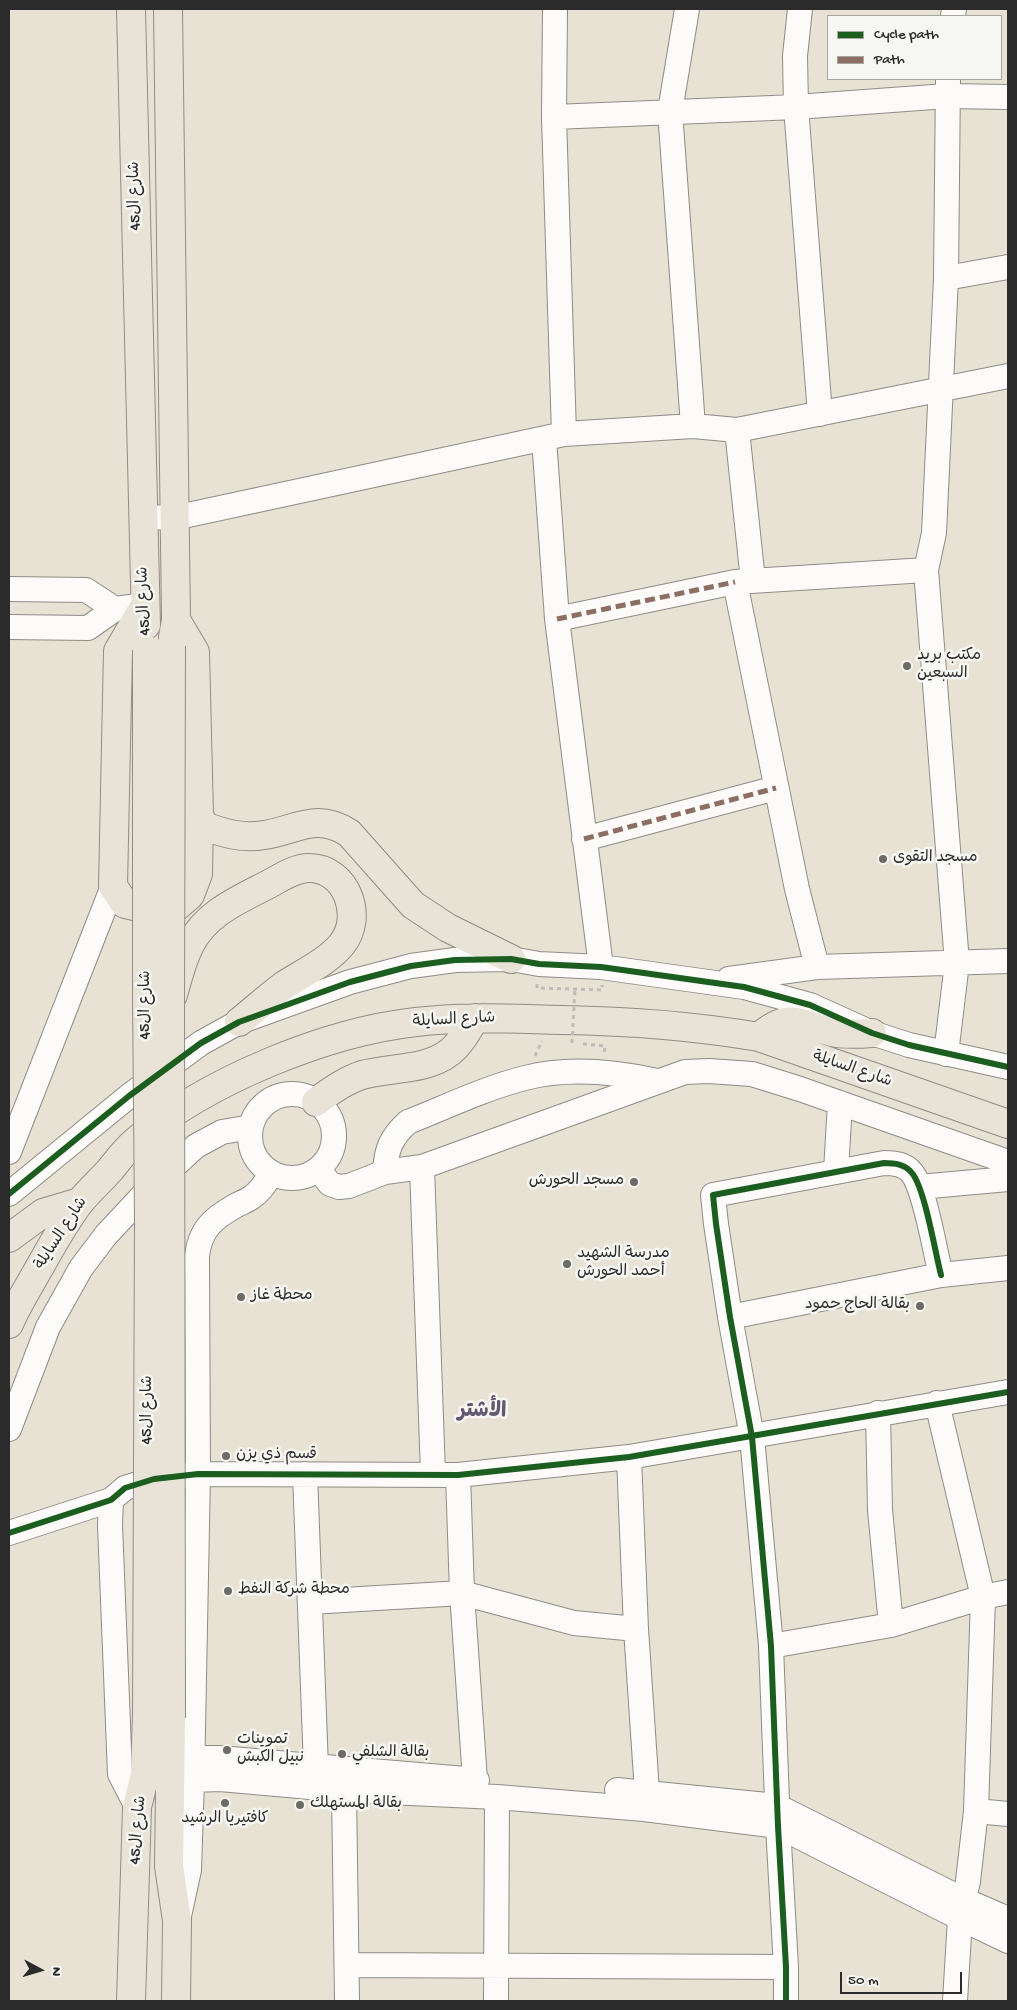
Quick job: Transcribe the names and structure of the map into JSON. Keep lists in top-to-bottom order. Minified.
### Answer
{"streets":{"main road":["شارع ال45","شارع السايلة"]},"districts":["الأشتر"],"places":["مكتب بريد السبعين","مسجد التقوى","مسجد الحورش","مدرسة الشهيد أحمد الحورش","محطة غاز","بقالة الحاج حمود","قسم ذي يزن","محطة شركة النفط","تموينات نبيل الكبش","بقالة الشلفي","كافتيريا الرشيد","بقالة المستهلك"],"legend":["Cycle path","Path"],"scale_bar":"50 m","north":"right"}
